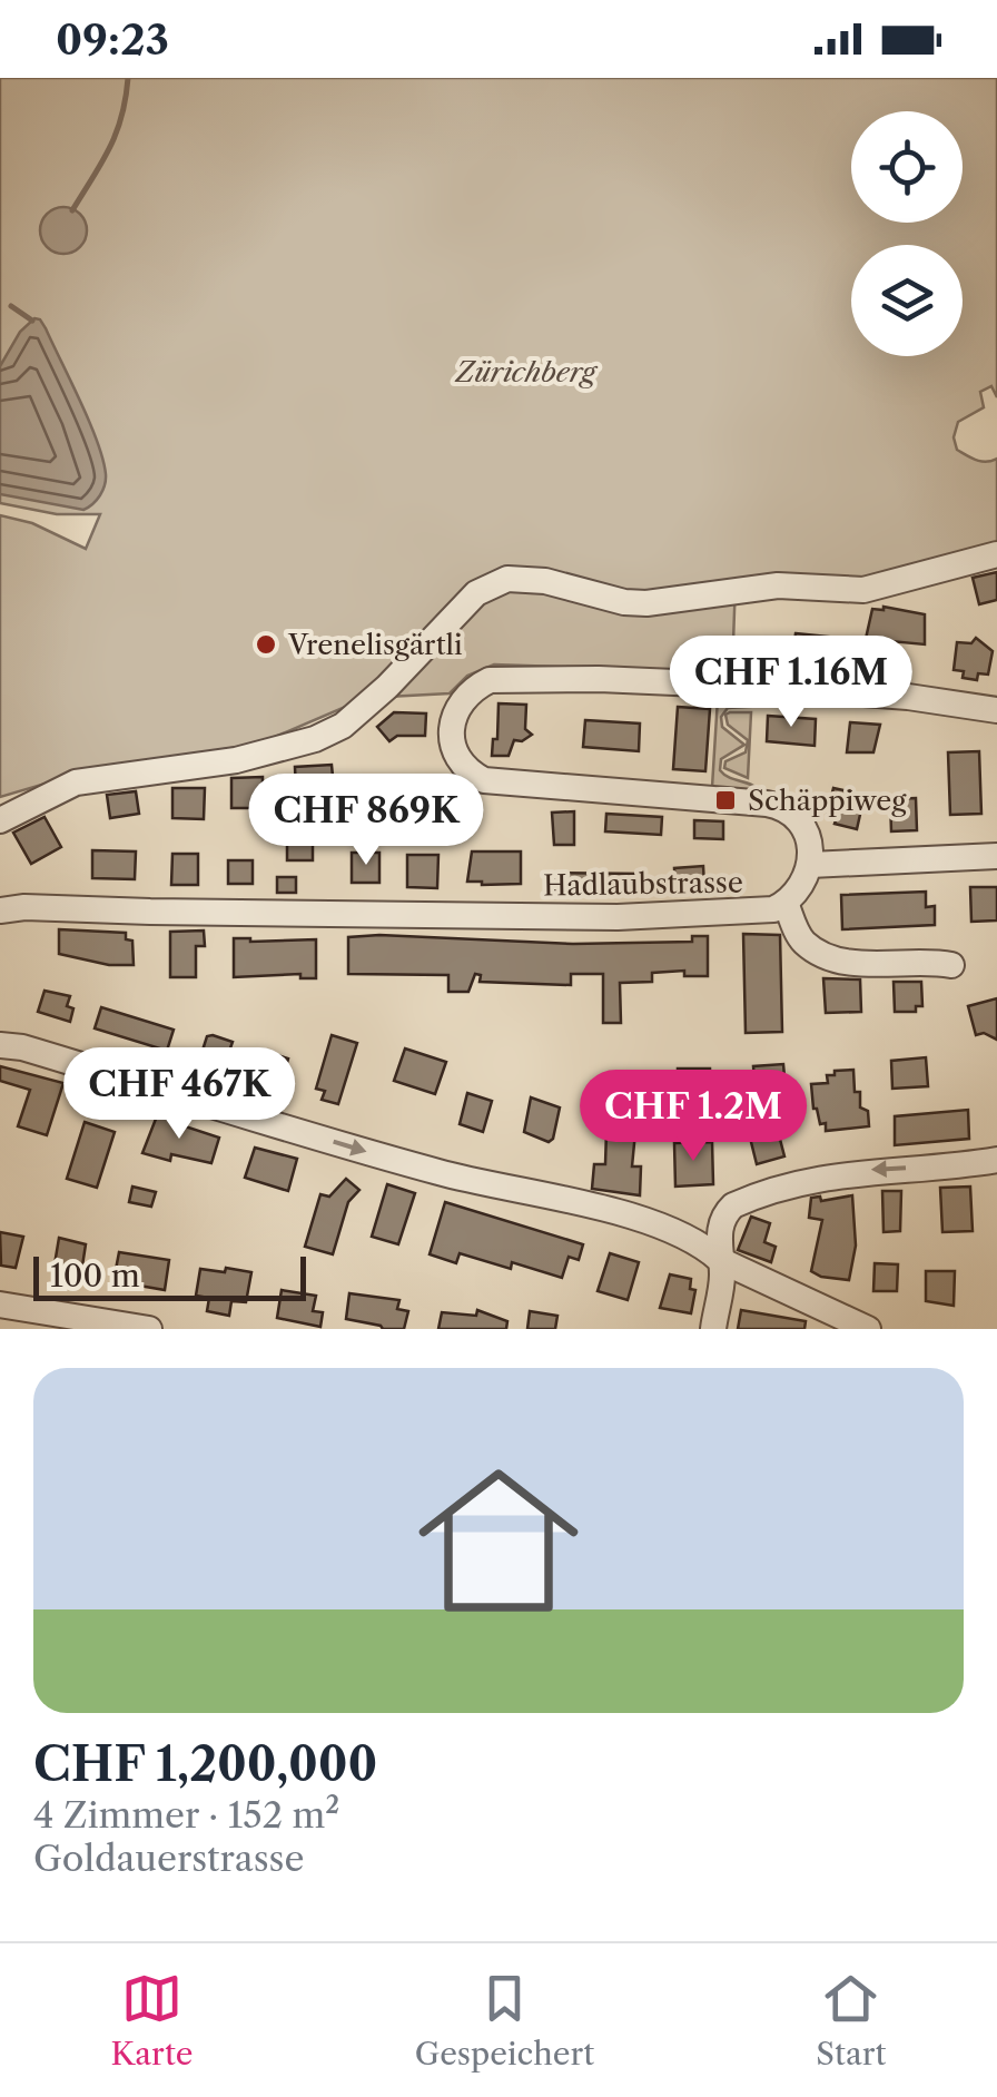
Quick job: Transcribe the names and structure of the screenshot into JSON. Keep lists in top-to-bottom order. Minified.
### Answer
{"streets":{"street":["Hadlaubstrasse"]},"parks":["Zürichberg"],"places":{"other":["Vrenelisgärtli"],"transit":["Schäppiweg"]},"scale_bar":"100 m","page":{"status":"09:23","price":["CHF 1.16M","CHF 869K","CHF 467K","CHF 1.2M"],"scale":"100 m","list":[{"name":"CHF 1,200,000","note":"4 Zimmer · 152 m² · Goldauerstrasse"}],"tabs":["Karte","Gespeichert","Start"]}}
